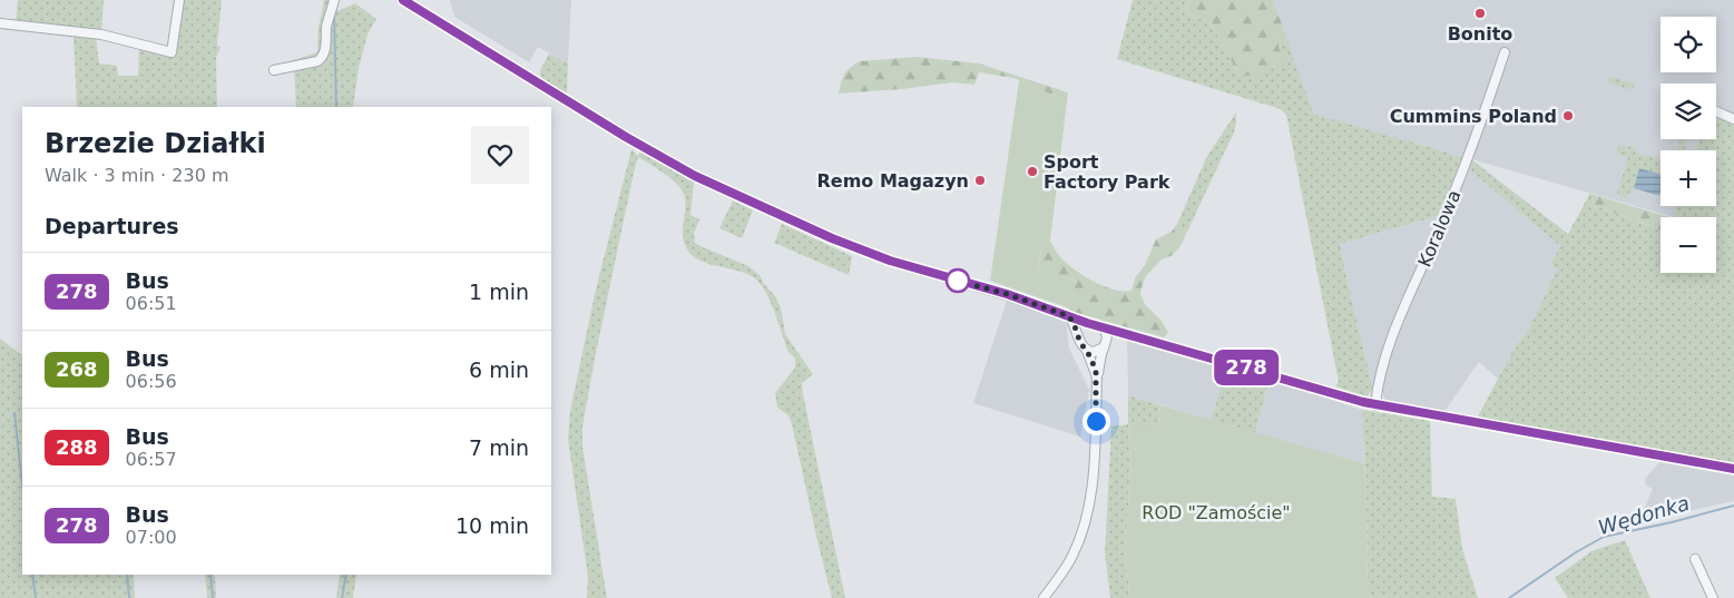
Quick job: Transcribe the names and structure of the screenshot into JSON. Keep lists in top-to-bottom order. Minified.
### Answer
{"streets":{"street":["Koralowa"]},"water":["Wędonka"],"parks":["ROD \"Zamoście\""],"places":["Bonito","Cummins Poland","Sport Factory Park","Remo Magazyn"],"lines":["bus line 278"],"page":{"on_map":"278","map_buttons":["+","−"],"heading":[["Brzezie Działki","Walk · 3 min · 230 m"],"Departures"],"list":[{"mark":"278","name":"Bus","note":"06:51","value":"1 min"},{"mark":"268","name":"Bus","note":"06:56","value":"6 min"},{"mark":"288","name":"Bus","note":"06:57","value":"7 min"},{"mark":"278","name":"Bus","note":"07:00","value":"10 min"}]}}
